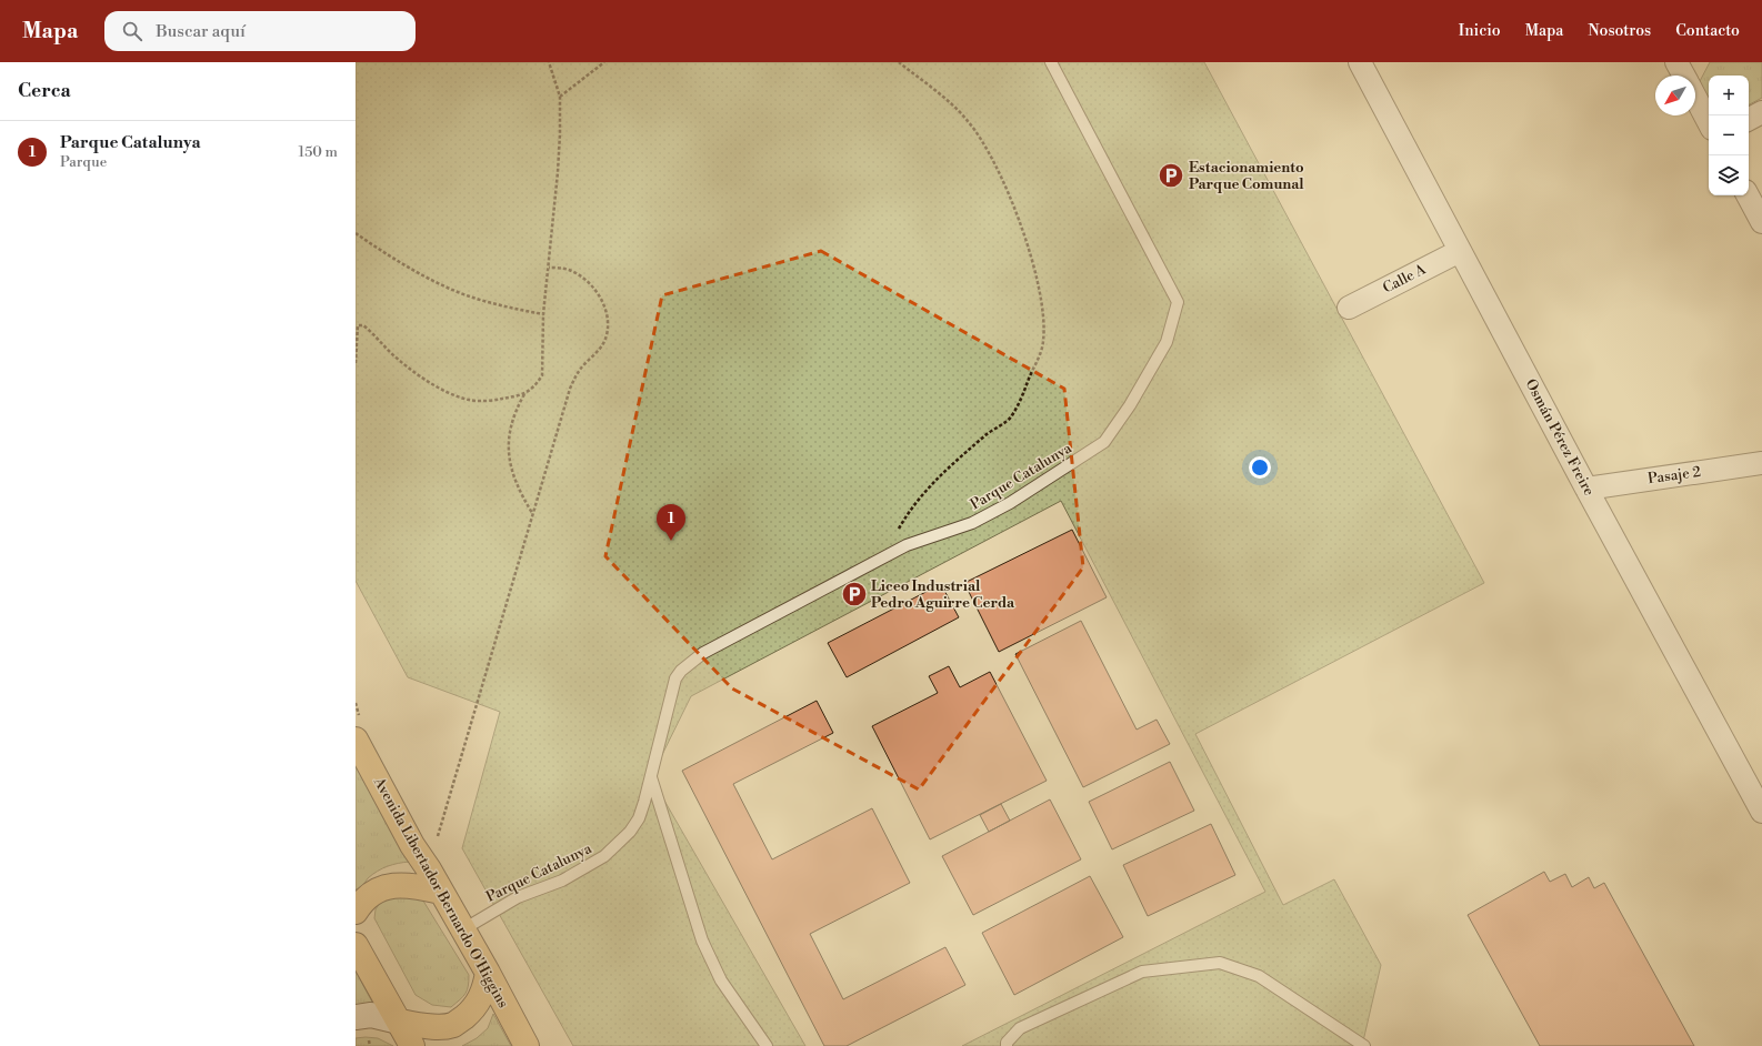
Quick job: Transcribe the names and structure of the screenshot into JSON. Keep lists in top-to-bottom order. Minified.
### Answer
{"streets":{"main road":["Avenida Libertador Bernardo O'Higgins"],"street":["Calle A","Osmán Pérez Freire","Pasaje 2"],"lane":["Parque Catalunya"]},"crossings":[["Calle A","Osmán Pérez Freire"],["Osmán Pérez Freire","Pasaje 2"],["Parque Catalunya","Avenida Libertador Bernardo O'Higgins"]],"places":{"parking":["Estacionamiento Parque Comunal","Liceo Industrial Pedro Aguirre Cerda"]},"north":"bottom left","page":{"header":"Mapa","search":"Buscar aquí","nav":["Inicio","Mapa","Nosotros","Contacto"],"heading":"Cerca","map_buttons":["+","−"],"list":[{"mark":"1","name":"Parque Catalunya","note":"Parque","value":"150 m"}],"pins":"1"}}
